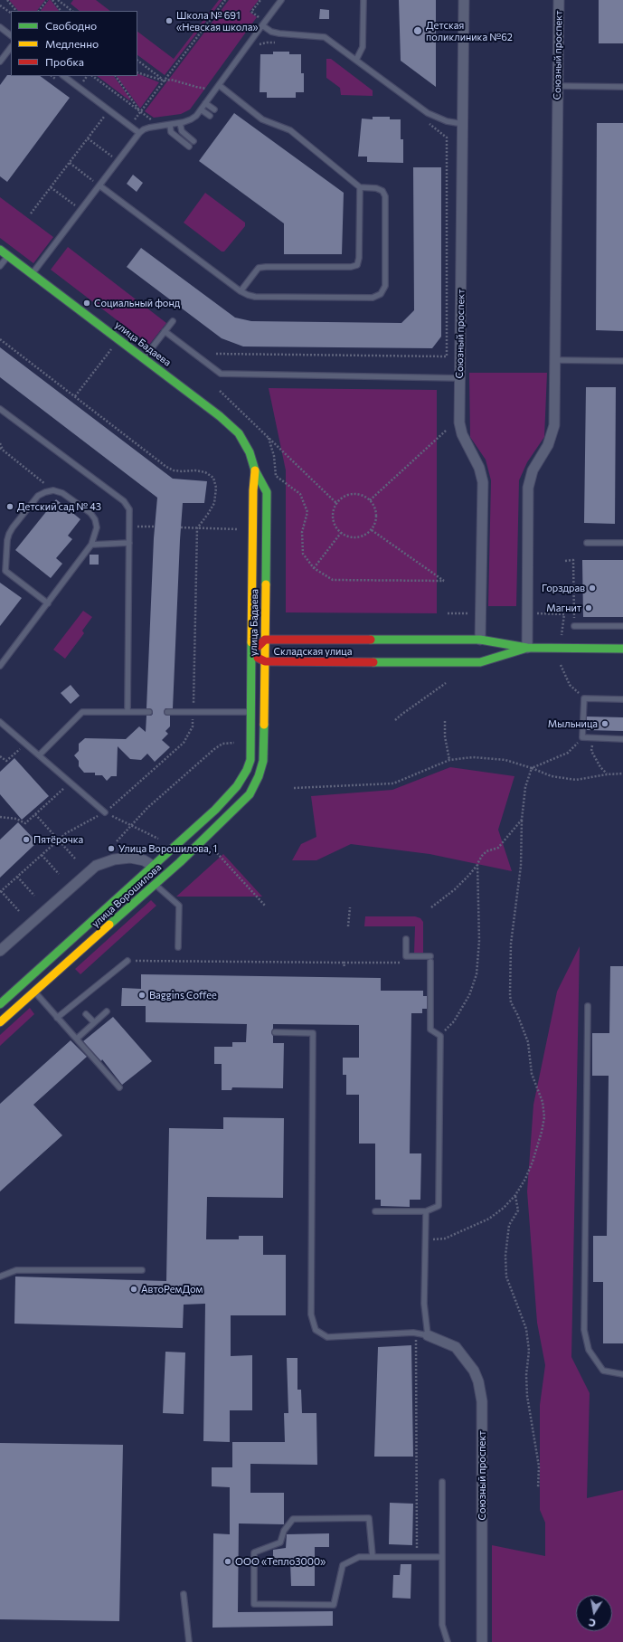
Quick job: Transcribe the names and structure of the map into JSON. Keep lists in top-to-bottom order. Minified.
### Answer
{"streets":{"street":["Союзный проспект","улица Бадаева","Складская улица","улица Ворошилова"]},"crossings":[["Союзный проспект","Складская улица"],["улица Бадаева","Складская улица"],["улица Бадаева","улица Ворошилова"]],"places":["Школа № 691 «Невская школа»","Детская поликлиника №62","Социальный фонд","Детский сад № 43","Горздрав","Магнит","Мыльница","Пятёрочка","Улица Ворошилова, 1","Baggins Coffee","АвтоРемДом","ООО «Тепло3000»"],"legend":["Свободно","Медленно","Пробка"],"north":"bottom"}
